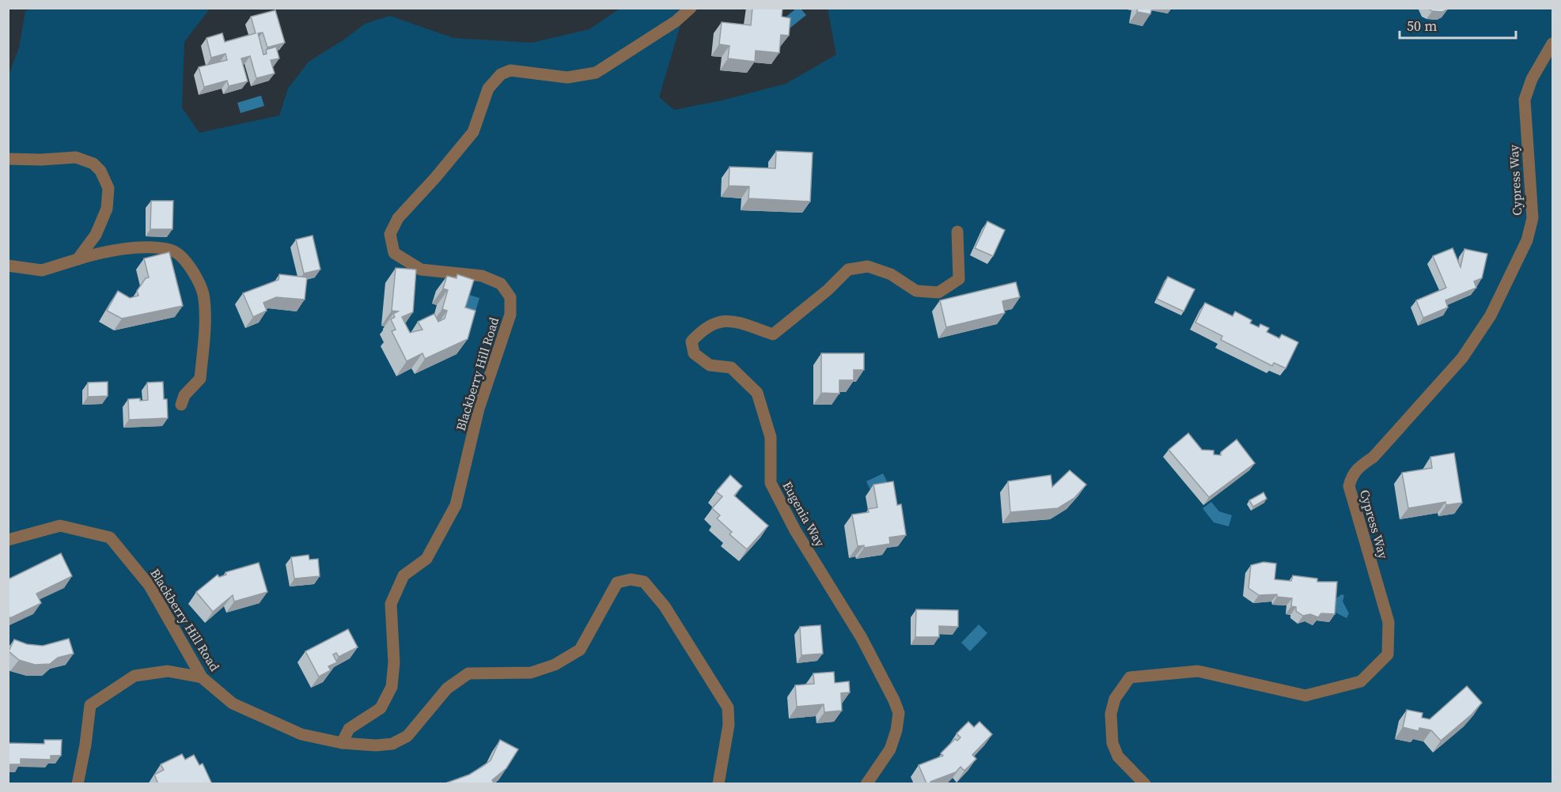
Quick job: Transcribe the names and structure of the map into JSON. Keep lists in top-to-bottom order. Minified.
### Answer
{"streets":{"street":["Cypress Way","Blackberry Hill Road","Eugenia Way"]},"scale_bar":"50 m"}
